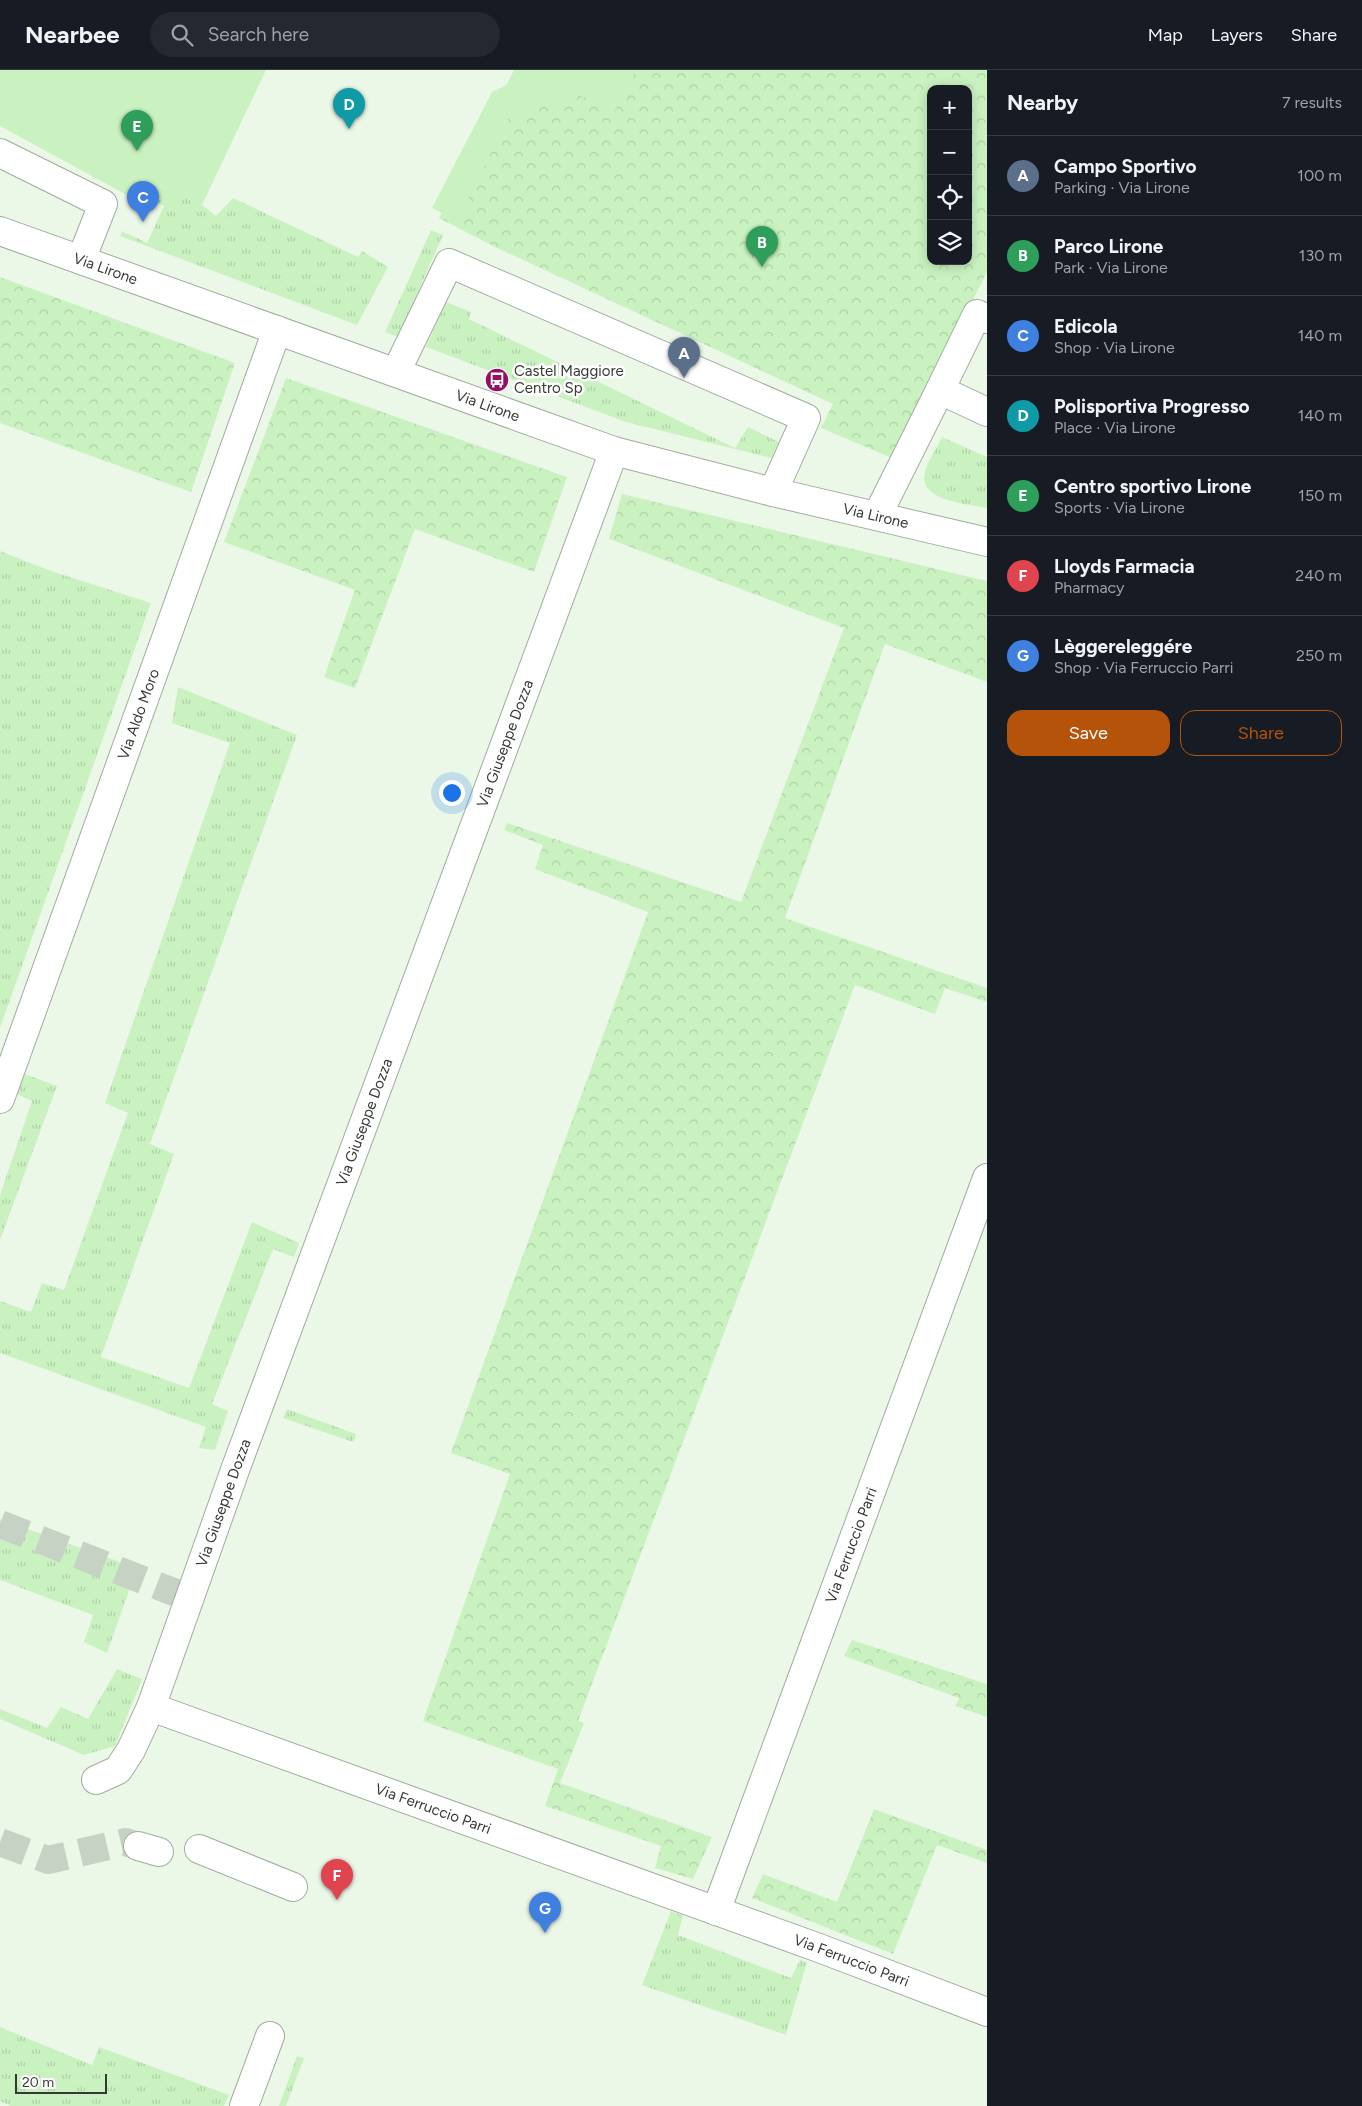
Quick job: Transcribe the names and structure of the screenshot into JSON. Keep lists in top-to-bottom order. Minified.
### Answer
{"streets":{"street":["Via Lirone","Via Aldo Moro","Via Giuseppe Dozza","Via Ferruccio Parri"]},"crossings":[["Via Lirone","Via Aldo Moro"],["Via Lirone","Via Giuseppe Dozza"],["Via Giuseppe Dozza","Via Ferruccio Parri"]],"places":{"bus stop":["Castel Maggiore Centro Sp"]},"scale_bar":"20 m","page":{"header":"Nearbee","search":"Search here","nav":["Map","Layers","Share"],"heading":["Nearby","7 results"],"map_buttons":["+","−"],"pins":["D","E","C","B","A","F","G"],"list":[{"mark":"A","name":"Campo Sportivo","note":"Parking · Via Lirone","value":"100 m"},{"mark":"B","name":"Parco Lirone","note":"Park · Via Lirone","value":"130 m"},{"mark":"C","name":"Edicola","note":"Shop · Via Lirone","value":"140 m"},{"mark":"D","name":"Polisportiva Progresso","note":"Place · Via Lirone","value":"140 m"},{"mark":"E","name":"Centro sportivo Lirone","note":"Sports · Via Lirone","value":"150 m"},{"mark":"F","name":"Lloyds Farmacia","note":"Pharmacy","value":"240 m"},{"mark":"G","name":"Lèggereleggére","note":"Shop · Via Ferruccio Parri","value":"250 m"}],"buttons":["Save","Share"],"scale":"20 m"}}
